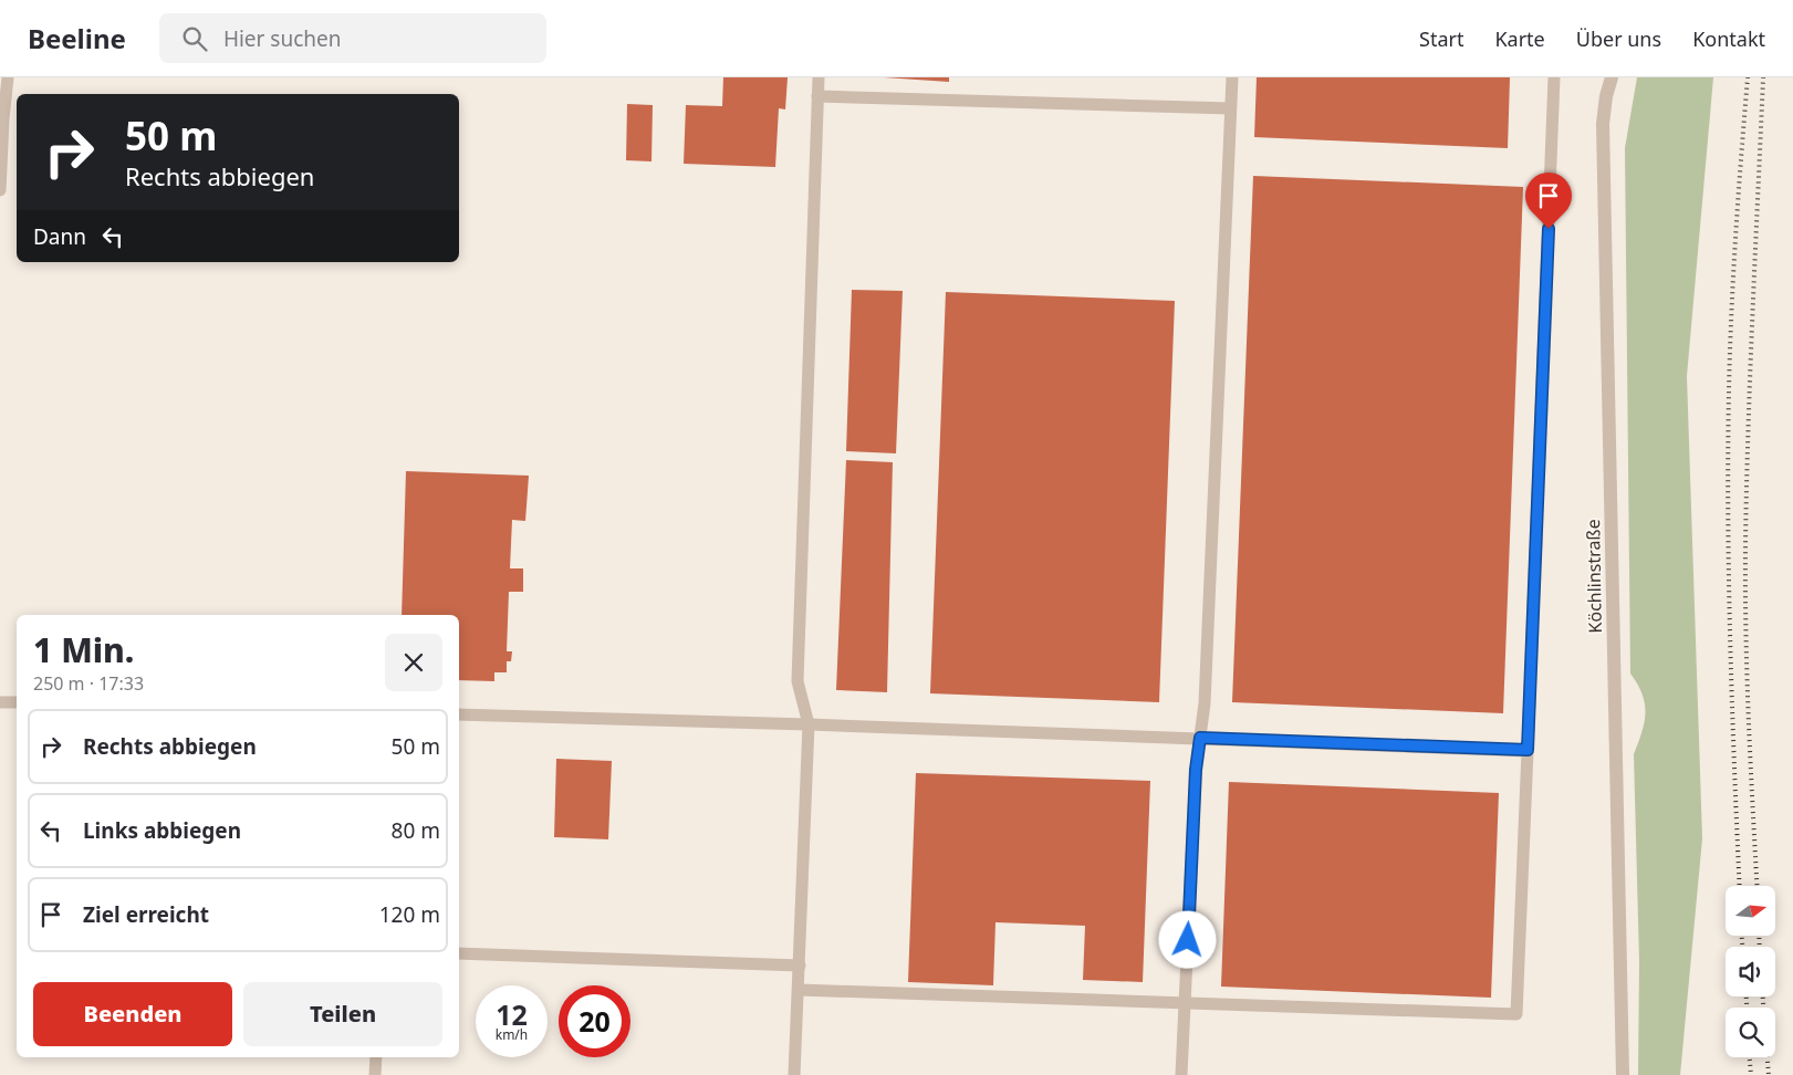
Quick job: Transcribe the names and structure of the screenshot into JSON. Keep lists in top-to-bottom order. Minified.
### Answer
{"streets":{"street":["Köchlinstraße"]},"north":"right","page":{"header":"Beeline","search":"Hier suchen","nav":["Start","Karte","Über uns","Kontakt"],"turn":["50 m","Rechts abbiegen"],"then":"Dann","heading":["1 Min.","250 m · 17:33"],"list":[{"name":"Rechts abbiegen","value":"50 m"},{"name":"Links abbiegen","value":"80 m"},{"name":"Ziel erreicht","value":"120 m"}],"buttons":["Beenden","Teilen"],"speed":"12 km/h","limit":"20"}}
